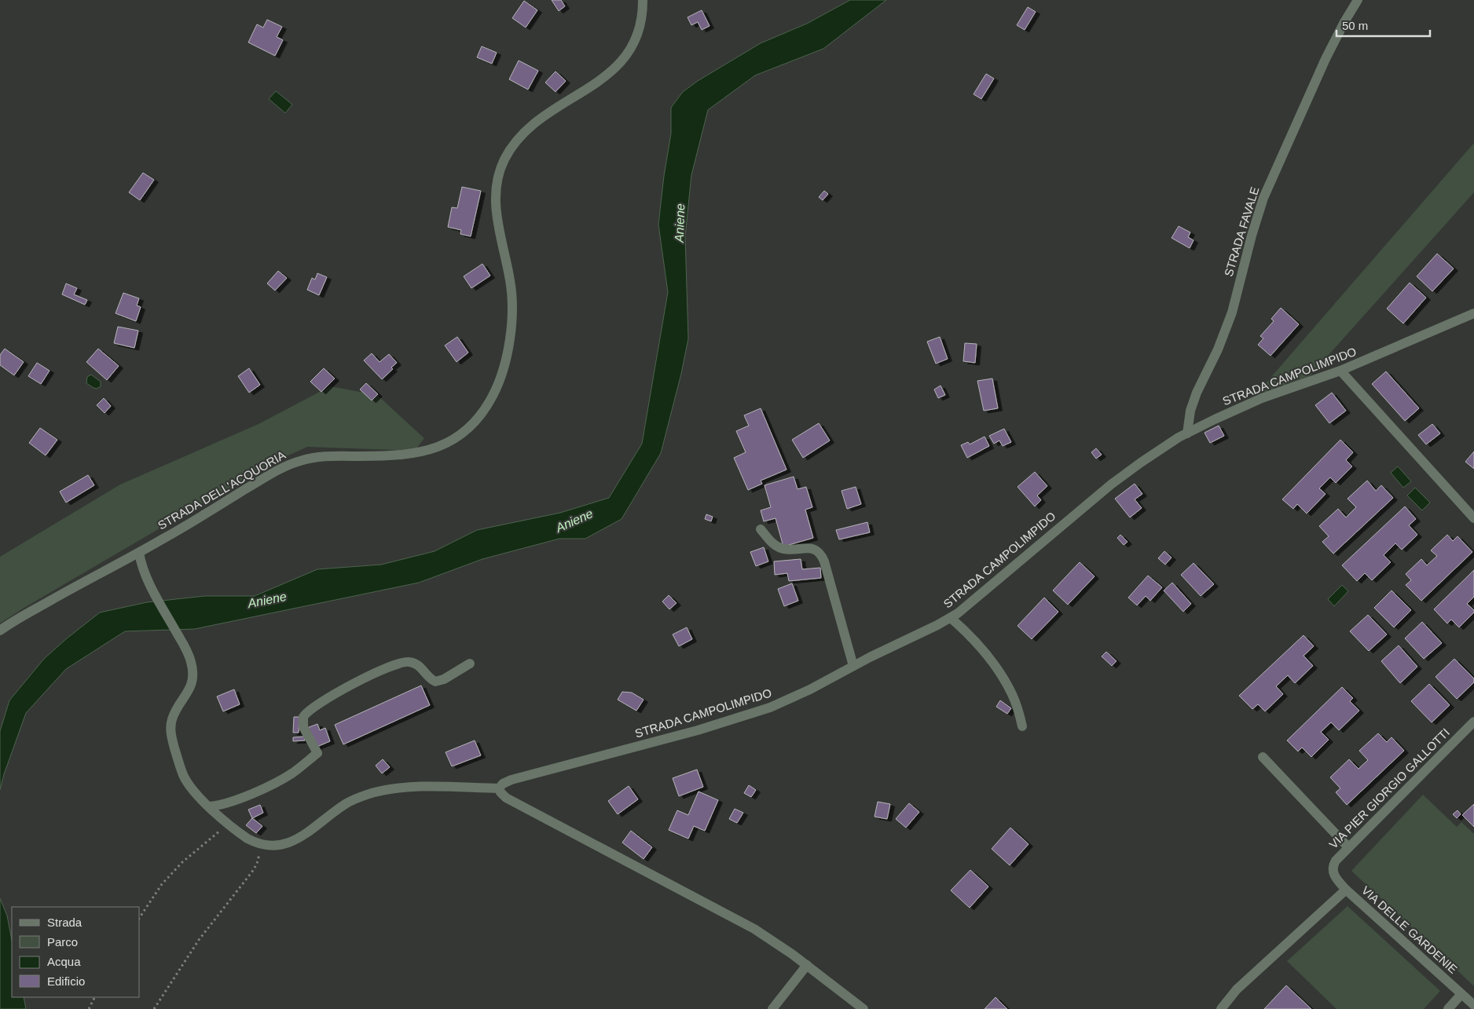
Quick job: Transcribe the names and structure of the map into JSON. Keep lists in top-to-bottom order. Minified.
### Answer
{"streets":{"street":["STRADA FAVALE","STRADA CAMPOLIMPIDO","STRADA DELL'ACQUORIA","VIA PIER GIORGIO GALLOTTI","VIA DELLE GARDENIE"]},"crossings":[["STRADA FAVALE","STRADA CAMPOLIMPIDO"],["VIA PIER GIORGIO GALLOTTI","VIA DELLE GARDENIE"]],"water":["Aniene"],"legend":["Strada","Parco","Acqua","Edificio"],"scale_bar":"50 m"}
